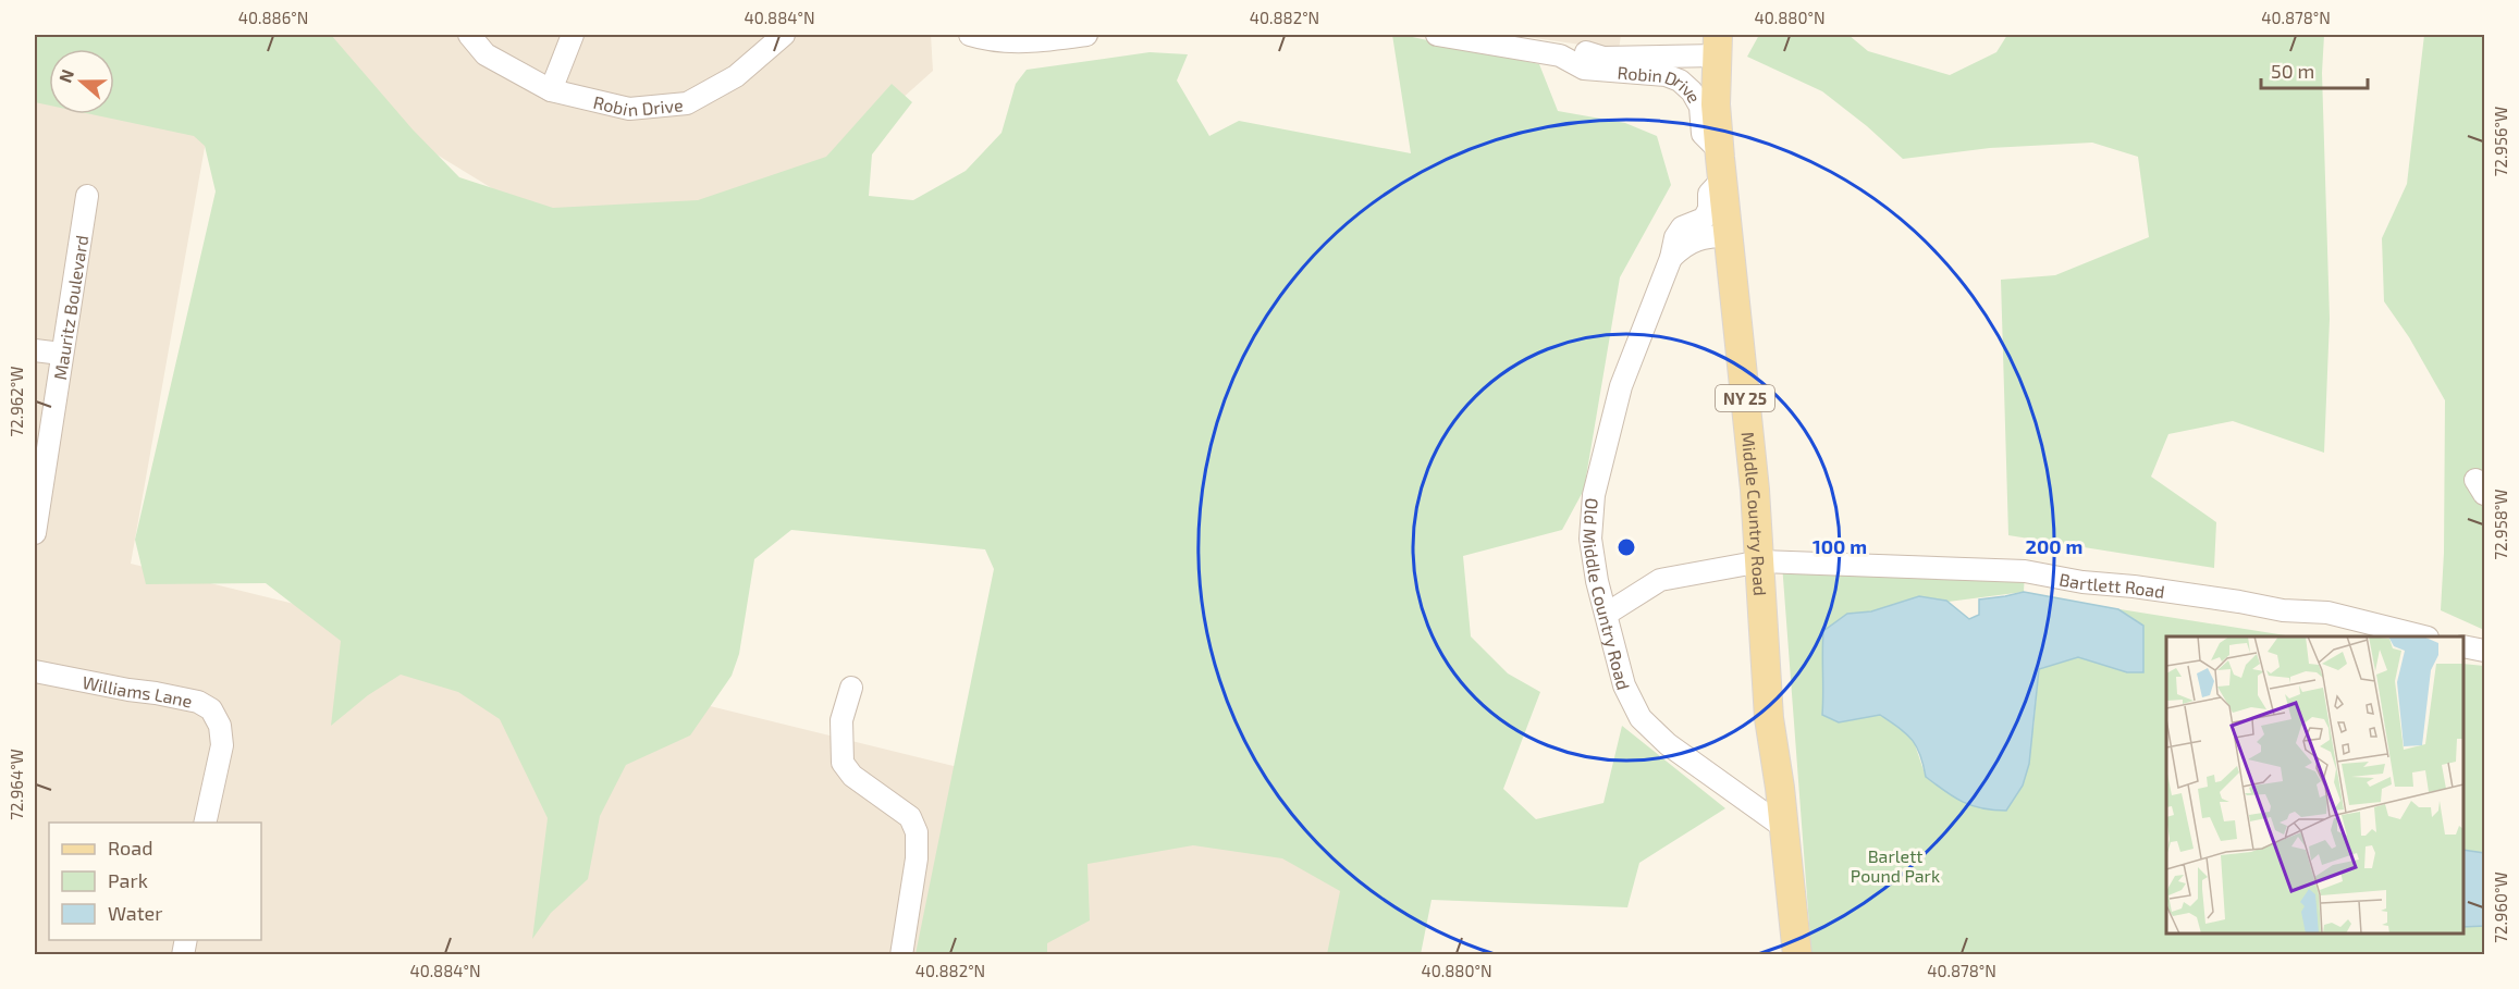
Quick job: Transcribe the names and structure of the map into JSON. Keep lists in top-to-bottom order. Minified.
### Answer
{"streets":{"main road":["NY 25","Middle Country Road"],"street":["Robin Drive","Mauritz Boulevard","Bartlett Road","Old Middle Country Road","Williams Lane"]},"crossings":[["Robin Drive","Middle Country Road"],["Middle Country Road","Bartlett Road"],["Middle Country Road","Old Middle Country Road"],["Bartlett Road","Old Middle Country Road"]],"parks":["Barlett Pound Park"],"legend":["Road","Park","Water"],"scale_bar":"50 m","north":"left","coordinates":["40.886°N","40.884°N","40.882°N","40.880°N","40.878°N","72.956°W","72.962°W","72.958°W","72.964°W","72.960°W"],"rings":["100 m","200 m"]}
